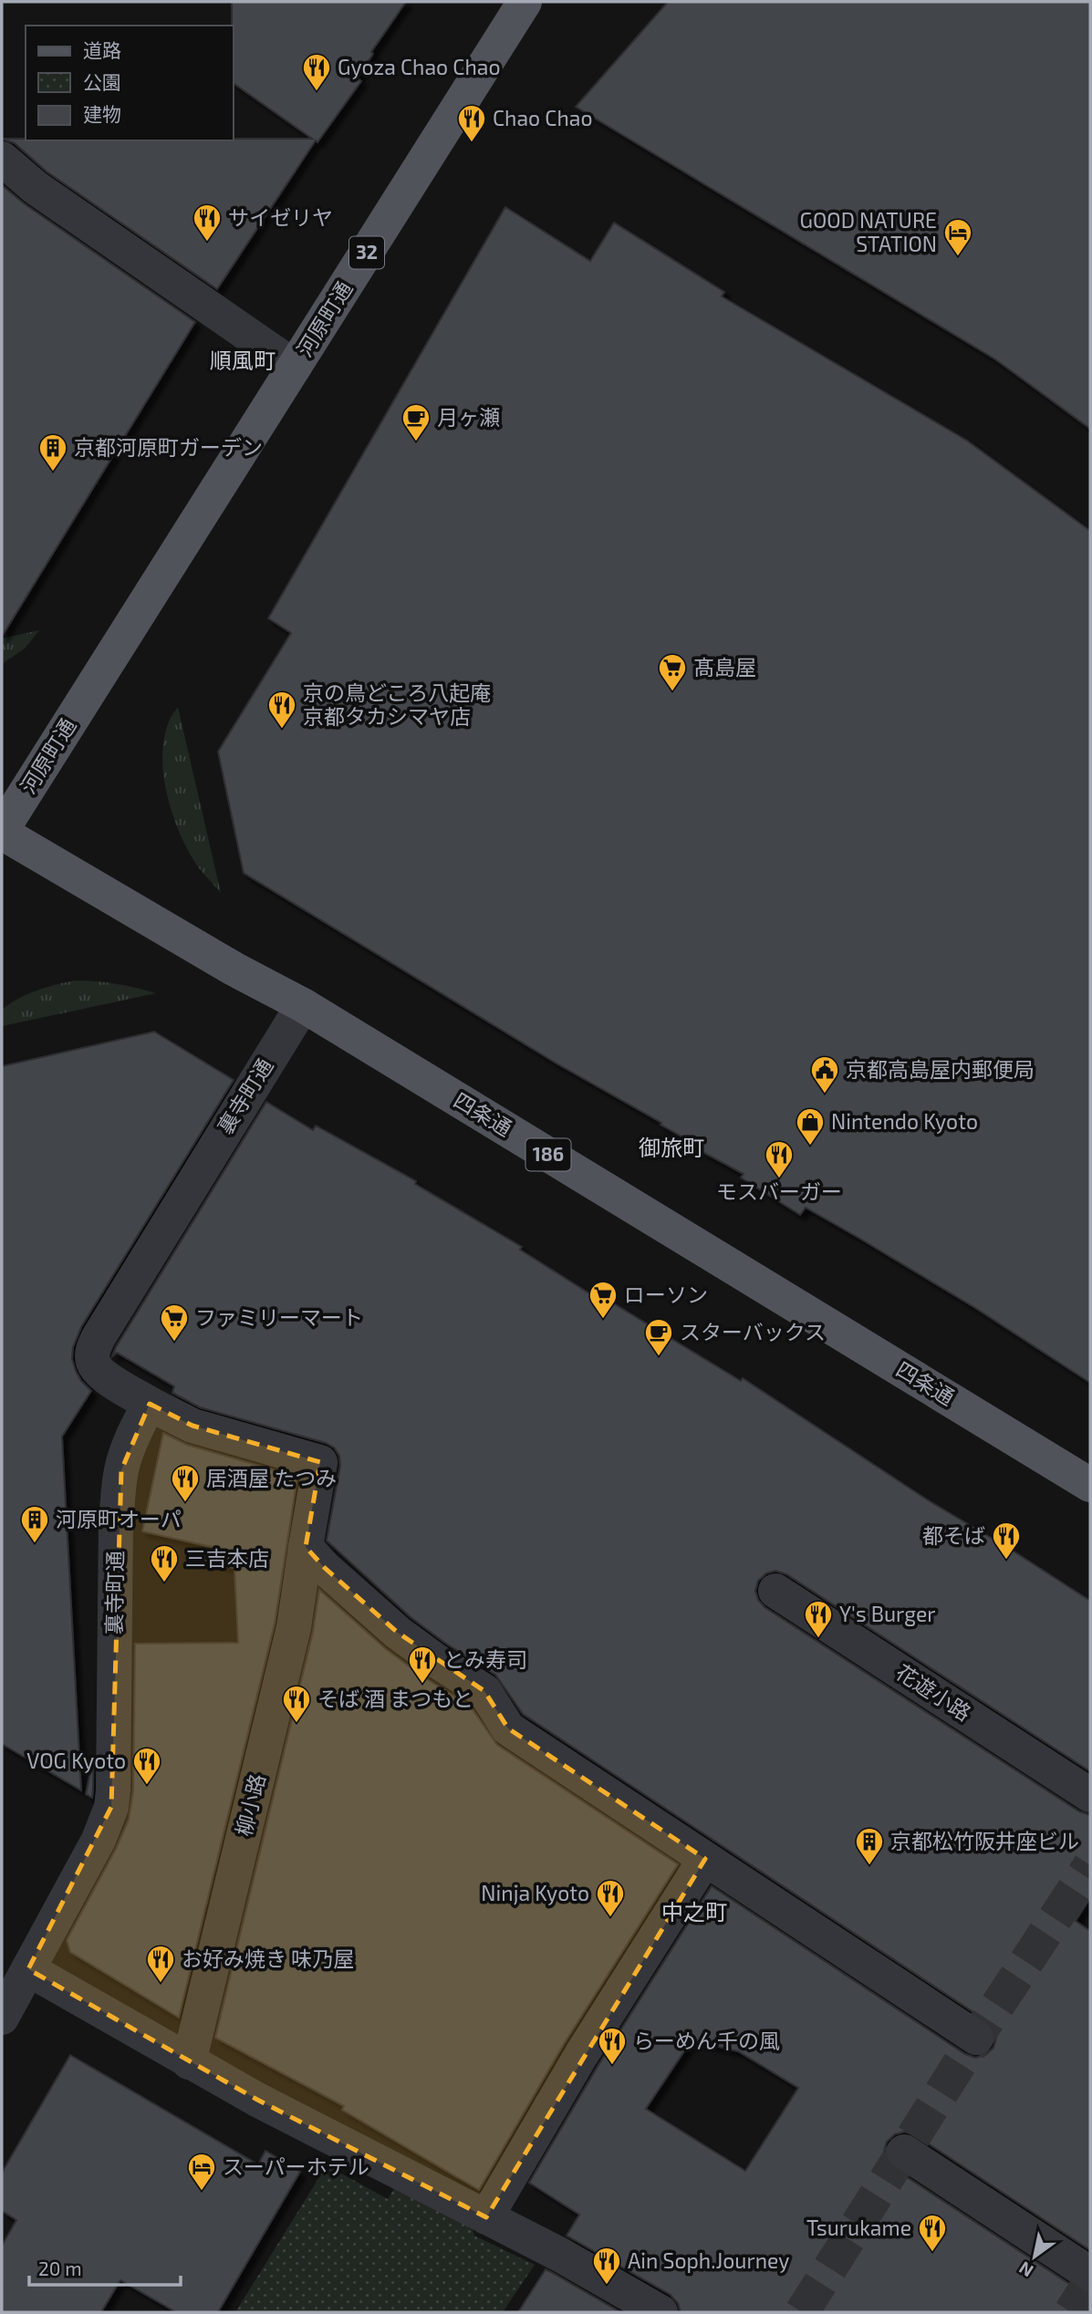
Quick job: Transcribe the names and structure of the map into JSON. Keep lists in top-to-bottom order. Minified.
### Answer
{"streets":{"main road":["32","河原町通","四条通","186"],"street":["裏寺町通","花遊小路","柳小路"]},"crossings":[["河原町通","四条通"],["裏寺町通","四条通"],["裏寺町通","柳小路"]],"districts":["順風町","御旅町","中之町"],"places":{"restaurant":["Gyoza Chao Chao","Chao Chao","サイゼリヤ","京の鳥どころ八起庵 京都タカシマヤ店","モスバーガー","居酒屋 たつみ","都そば","三吉本店","Y's Burger","とみ寿司","そば 酒 まつもと","VOG Kyoto","Ninja Kyoto","お好み焼き 味乃屋","らーめん千の風","Tsurukame","Ain Soph.Journey"],"hotel":["GOOD NATURE STATION","スーパーホテル"],"cafe":["月ヶ瀬","スターバックス"],"building":["京都河原町ガーデン","河原町オーパ","京都松竹阪井座ビル"],"supermarket":["髙島屋","ローソン","ファミリーマート"],"public building":["京都高島屋内郵便局"],"shop":["Nintendo Kyoto"]},"legend":["道路","公園","建物"],"scale_bar":"20 m","north":"bottom left"}
